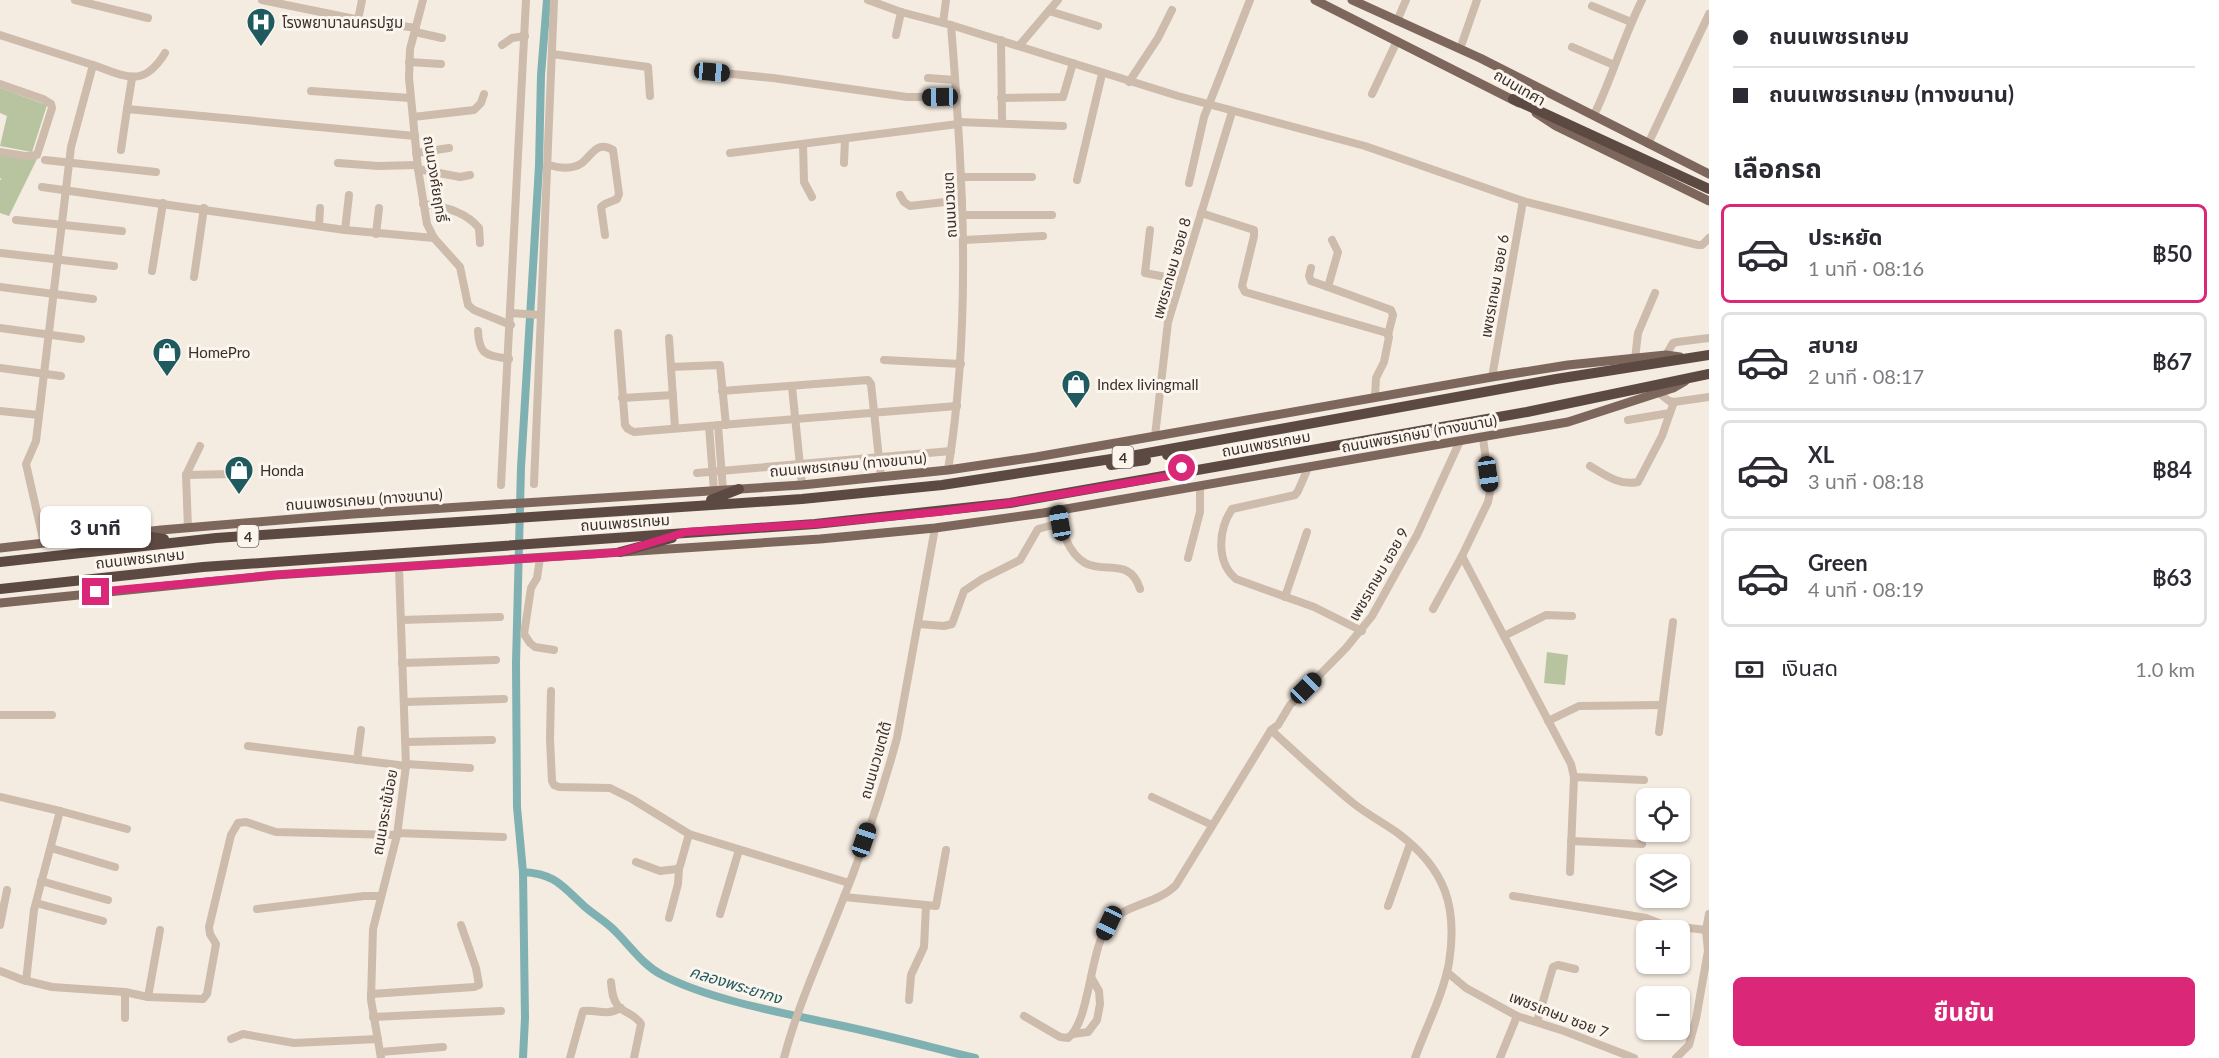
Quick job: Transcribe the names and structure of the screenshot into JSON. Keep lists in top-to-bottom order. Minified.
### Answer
{"streets":{"highway":["ถนนเพชรเกษม","4"],"main road":["ถนนเทศา","ถนนเพชรเกษม (ทางขนาน)"],"street":["ถนนวงศ์ยฤทธิ์","ถนนนวเขต","เพชรเกษม ซอย 8","เพชรเกษม ซอย 6","เพชรเกษม ซอย 9","ถนนนวเขตใต้","ถนนจระเข้น้อย","เพชรเกษม ซอย 7"]},"crossings":[["ถนนนวเขต","ถนนเพชรเกษม (ทางขนาน)"],["เพชรเกษม ซอย 8","ถนนเพชรเกษม (ทางขนาน)"],["เพชรเกษม ซอย 6","ถนนเพชรเกษม (ทางขนาน)"],["ถนนเพชรเกษม (ทางขนาน)","ถนนเพชรเกษม"],["ถนนเพชรเกษม (ทางขนาน)","เพชรเกษม ซอย 9"],["ถนนเพชรเกษม (ทางขนาน)","ถนนนวเขตใต้"],["ถนนเพชรเกษม (ทางขนาน)","ถนนจระเข้น้อย"]],"water":["คลองพระยากง"],"places":{"hospital":["โรงพยาบาลนครปฐม"],"shop":["HomePro","Index livingmall","Honda"]},"page":{"banner":["ถนนเพชรเกษม","ถนนเพชรเกษม (ทางขนาน)"],"heading":"เลือกรถ","list":[{"name":"ประหยัด","note":"1 นาที · 08:16","value":"฿50"},{"name":"สบาย","note":"2 นาที · 08:17","value":"฿67"},{"name":"XL","note":"3 นาที · 08:18","value":"฿84"},{"name":"Green","note":"4 นาที · 08:19","value":"฿63"}],"bubble":"3 นาที","pay":["เงินสด","1.0 km"],"map_buttons":["+","−"],"buttons":"ยืนยัน"}}
